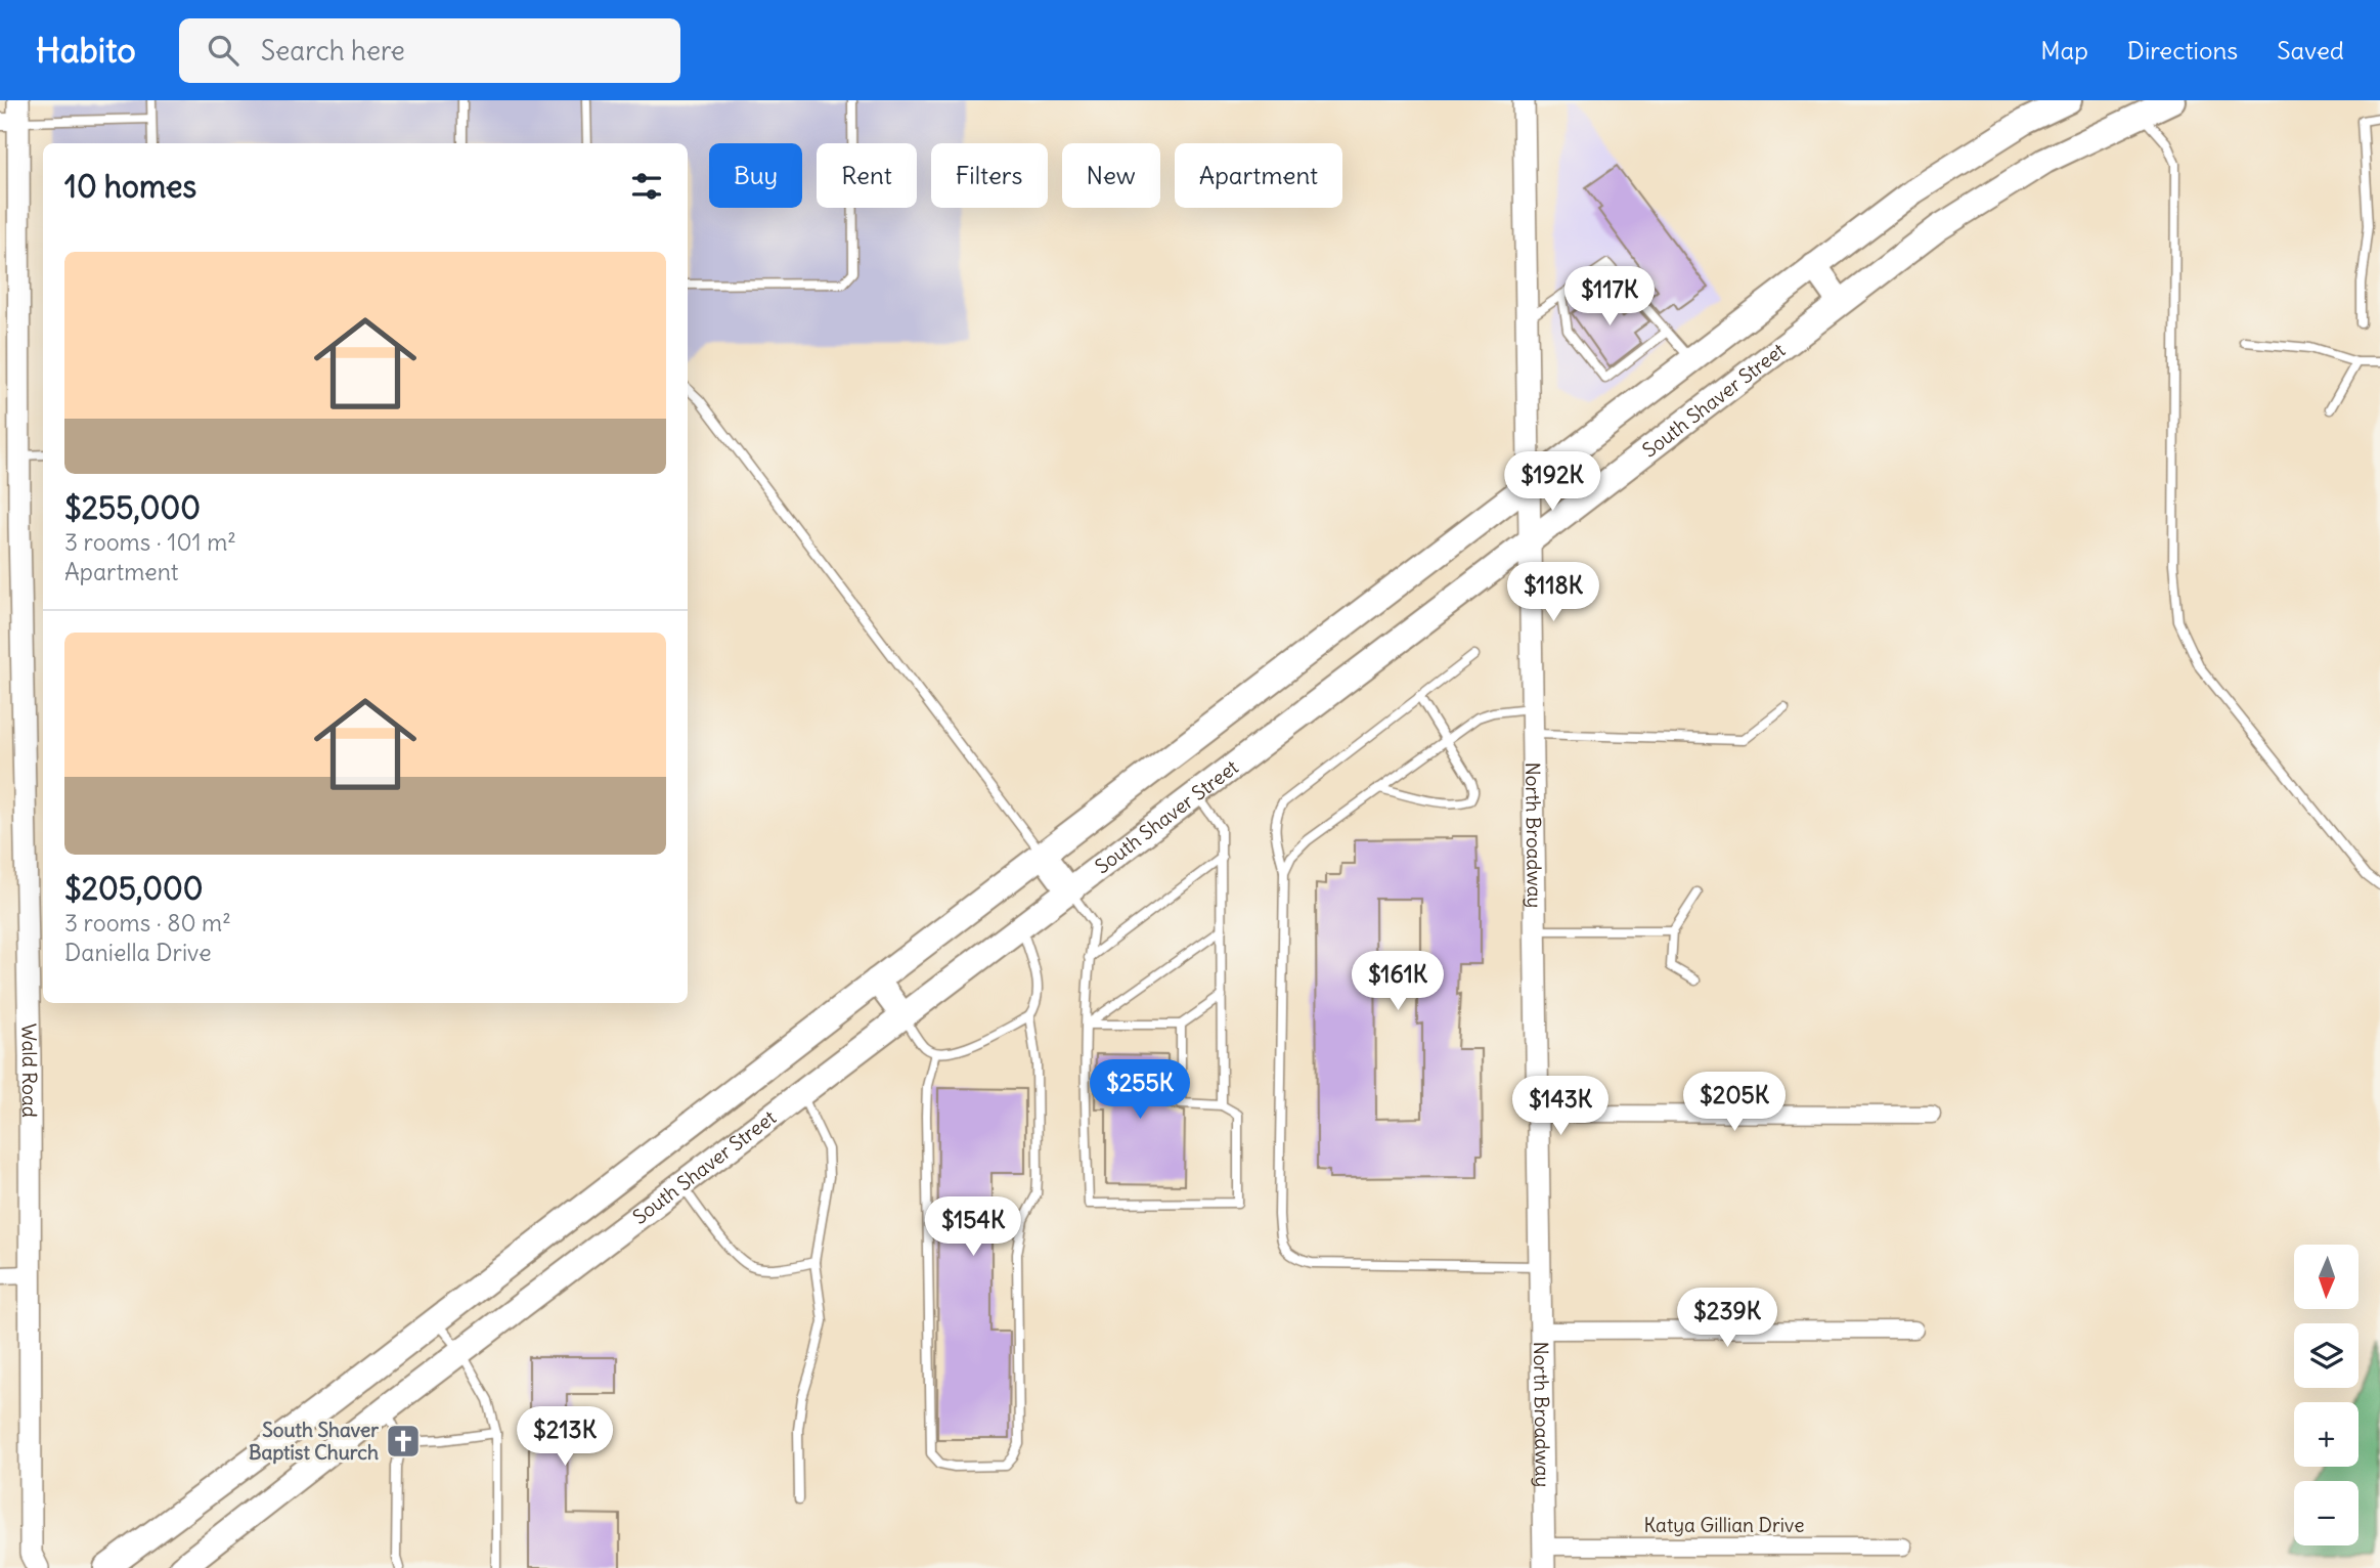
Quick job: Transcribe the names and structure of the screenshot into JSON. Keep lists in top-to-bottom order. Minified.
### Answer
{"streets":{"main road":["South Shaver Street"],"street":["North Broadway","Wald Road","Katya Gillian Drive"]},"crossings":[["South Shaver Street","North Broadway"],["North Broadway","Katya Gillian Drive"]],"places":{"church":["South Shaver Baptist Church"]},"north":"bottom","page":{"header":"Habito","search":"Search here","nav":["Map","Directions","Saved"],"chip":["Buy","Rent","Filters","New","Apartment"],"heading":"10 homes","list":[{"name":"$255,000","note":"3 rooms · 101 m² · Apartment"},{"name":"$205,000","note":"3 rooms · 80 m² · Daniella Drive"}],"price":["$117K","$192K","$118K","$161K","$255K","$205K","$143K","$154K","$239K","$213K"],"map_buttons":["+","−"]}}
